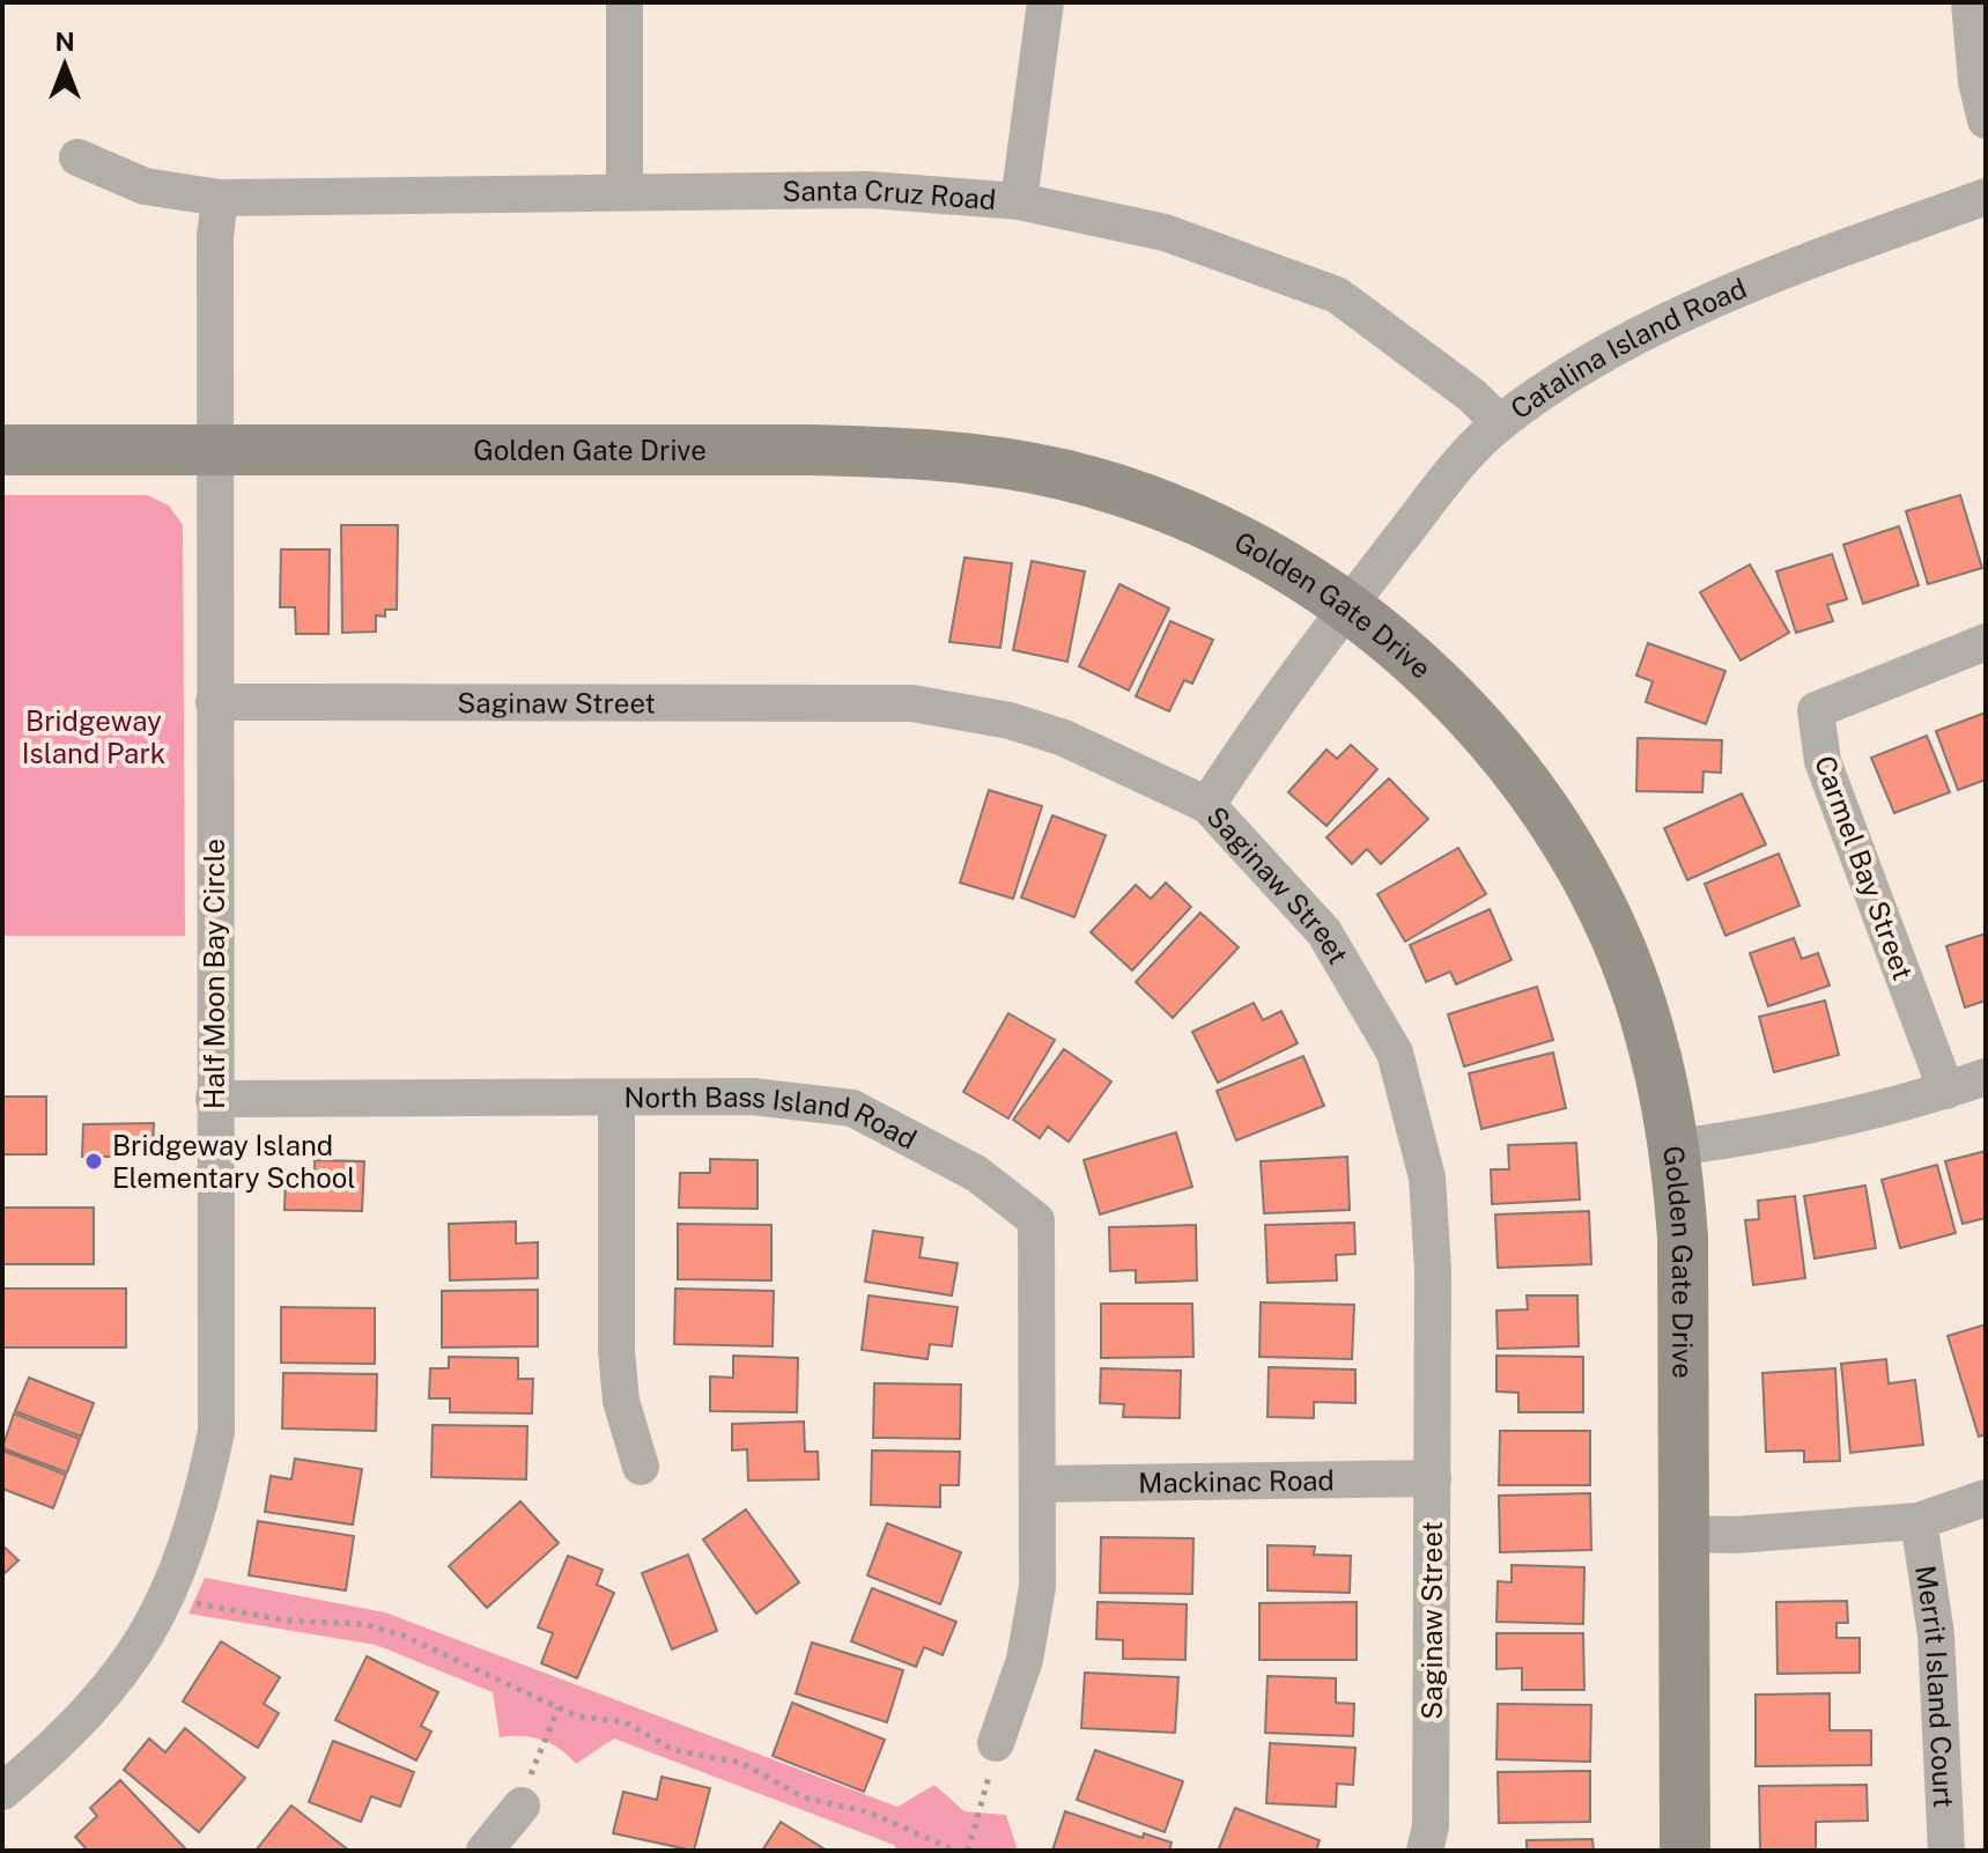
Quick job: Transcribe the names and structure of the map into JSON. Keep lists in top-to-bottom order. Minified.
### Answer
{"streets":{"street":["Santa Cruz Road","Catalina Island Road","Golden Gate Drive","Saginaw Street","Carmel Bay Street","Half Moon Bay Circle","North Bass Island Road","Mackinac Road","Merrit Island Court"]},"crossings":[["Santa Cruz Road","Catalina Island Road"],["Santa Cruz Road","Half Moon Bay Circle"],["Catalina Island Road","Golden Gate Drive"],["Catalina Island Road","Saginaw Street"],["Golden Gate Drive","Half Moon Bay Circle"],["Saginaw Street","Half Moon Bay Circle"],["Saginaw Street","Mackinac Road"],["Half Moon Bay Circle","North Bass Island Road"],["North Bass Island Road","Mackinac Road"]],"parks":["Bridgeway Island Park"],"places":["Bridgeway Island Elementary School"],"north":"top"}
